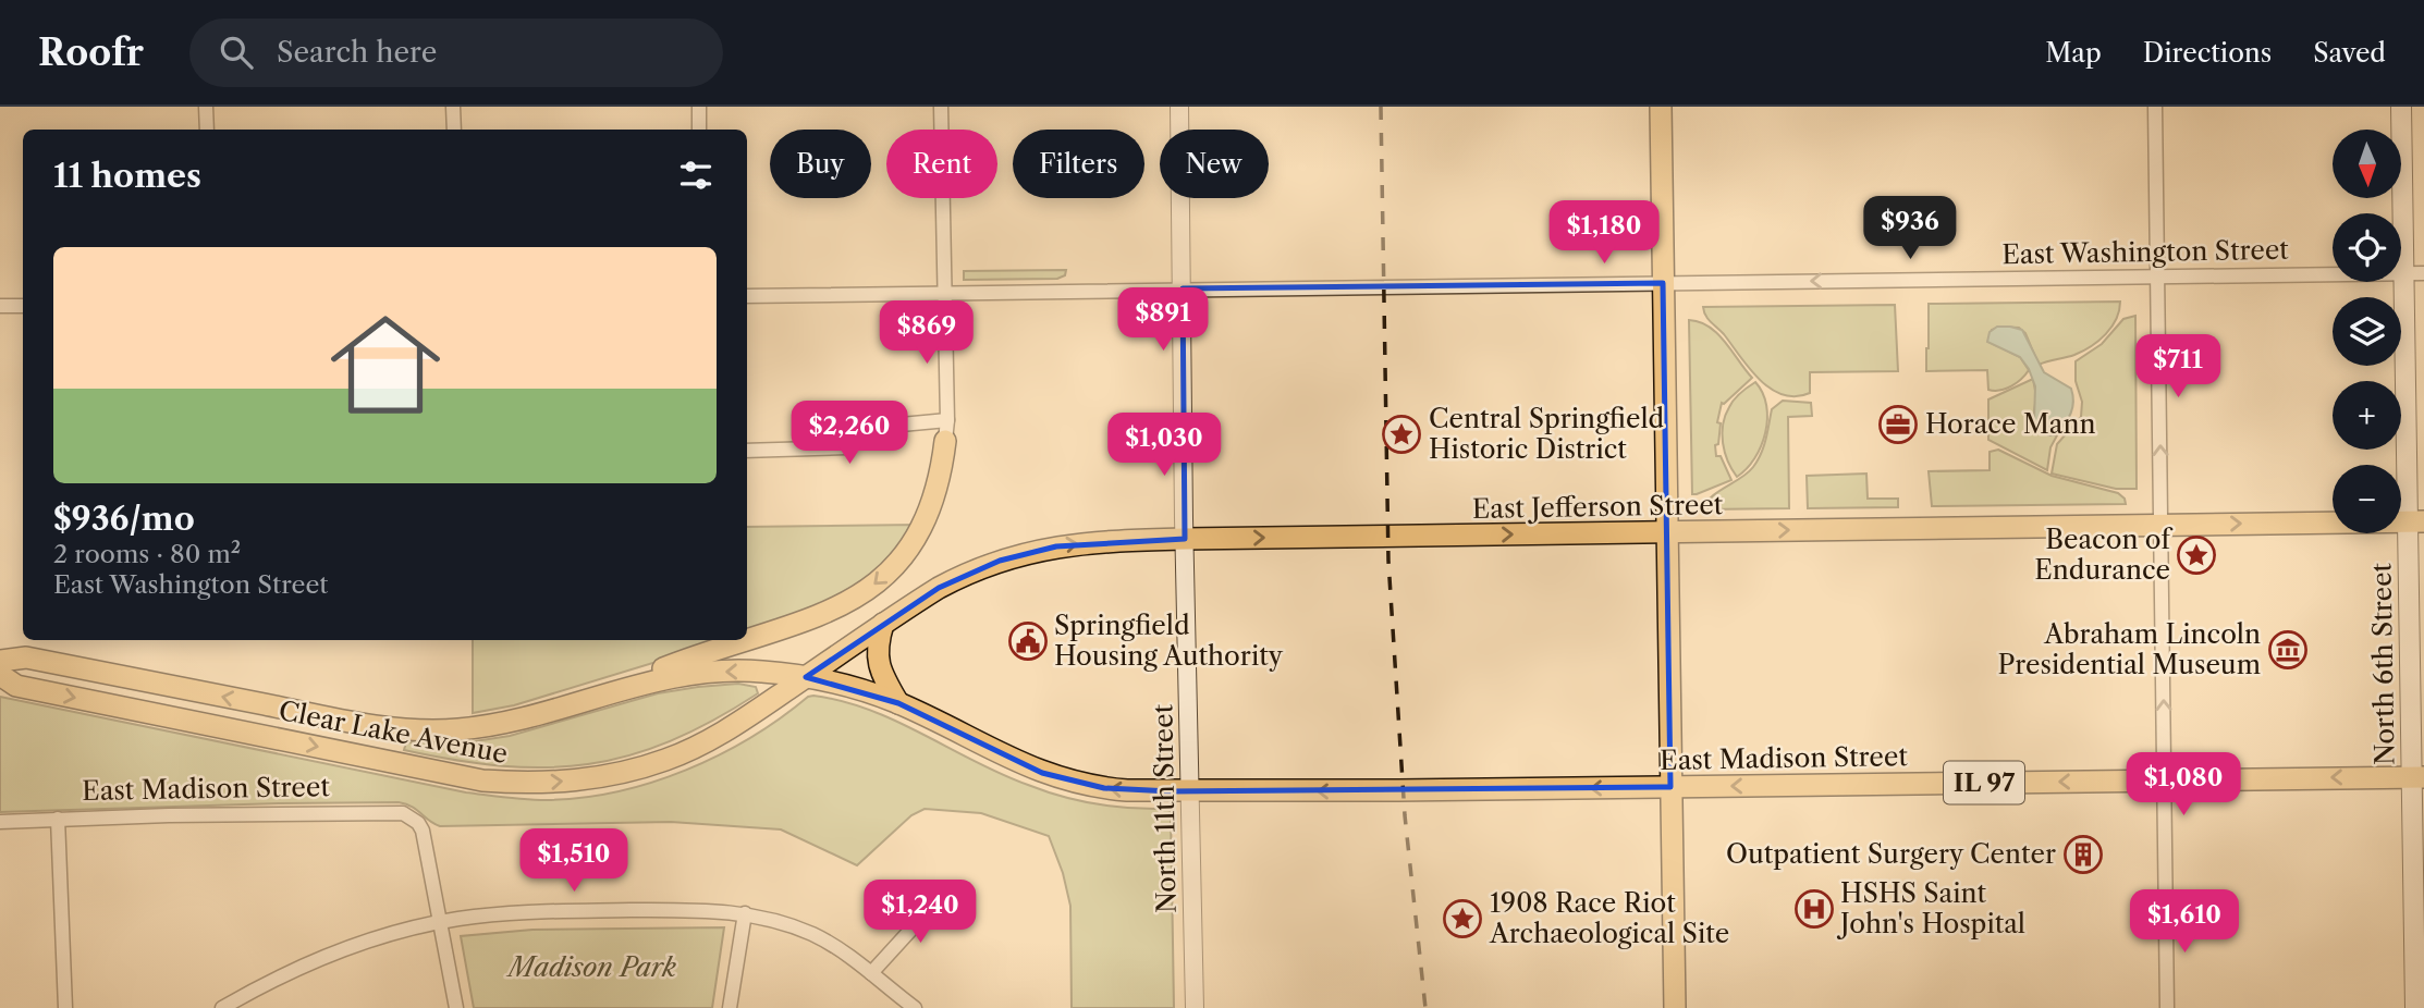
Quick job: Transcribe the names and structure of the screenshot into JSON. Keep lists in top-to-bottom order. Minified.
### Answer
{"streets":{"main road":["East Jefferson Street","North 6th Street","Clear Lake Avenue","East Madison Street","IL 97"],"street":["East Washington Street","North 11th Street"]},"crossings":[["East Washington Street","North 6th Street"],["East Washington Street","North 11th Street"],["East Jefferson Street","North 6th Street"],["East Jefferson Street","Clear Lake Avenue"],["East Jefferson Street","East Madison Street"],["East Jefferson Street","North 11th Street"],["North 6th Street","East Madison Street"],["Clear Lake Avenue","East Madison Street"],["East Madison Street","North 11th Street"]],"one_way":["East Jefferson Street","East Madison Street"],"parks":["Madison Park"],"places":{"office":["Horace Mann"],"place":["Central Springfield Historic District","Beacon of Endurance","1908 Race Riot Archaeological Site"],"public building":["Springfield Housing Authority"],"museum":["Abraham Lincoln Presidential Museum"],"building":["Outpatient Surgery Center"],"hospital":["HSHS Saint John's Hospital"]},"north":"bottom","page":{"header":"Roofr","search":"Search here","nav":["Map","Directions","Saved"],"map_buttons":["+","−"],"chip":["Buy","Rent","Filters","New"],"heading":"11 homes","price":["$936","$1,180","$891","$869","$711","$2,260","$1,030","$1,080","$1,510","$1,240","$1,610"],"list":[{"name":"$936/mo","note":"2 rooms · 80 m² · East Washington Street"}]}}
